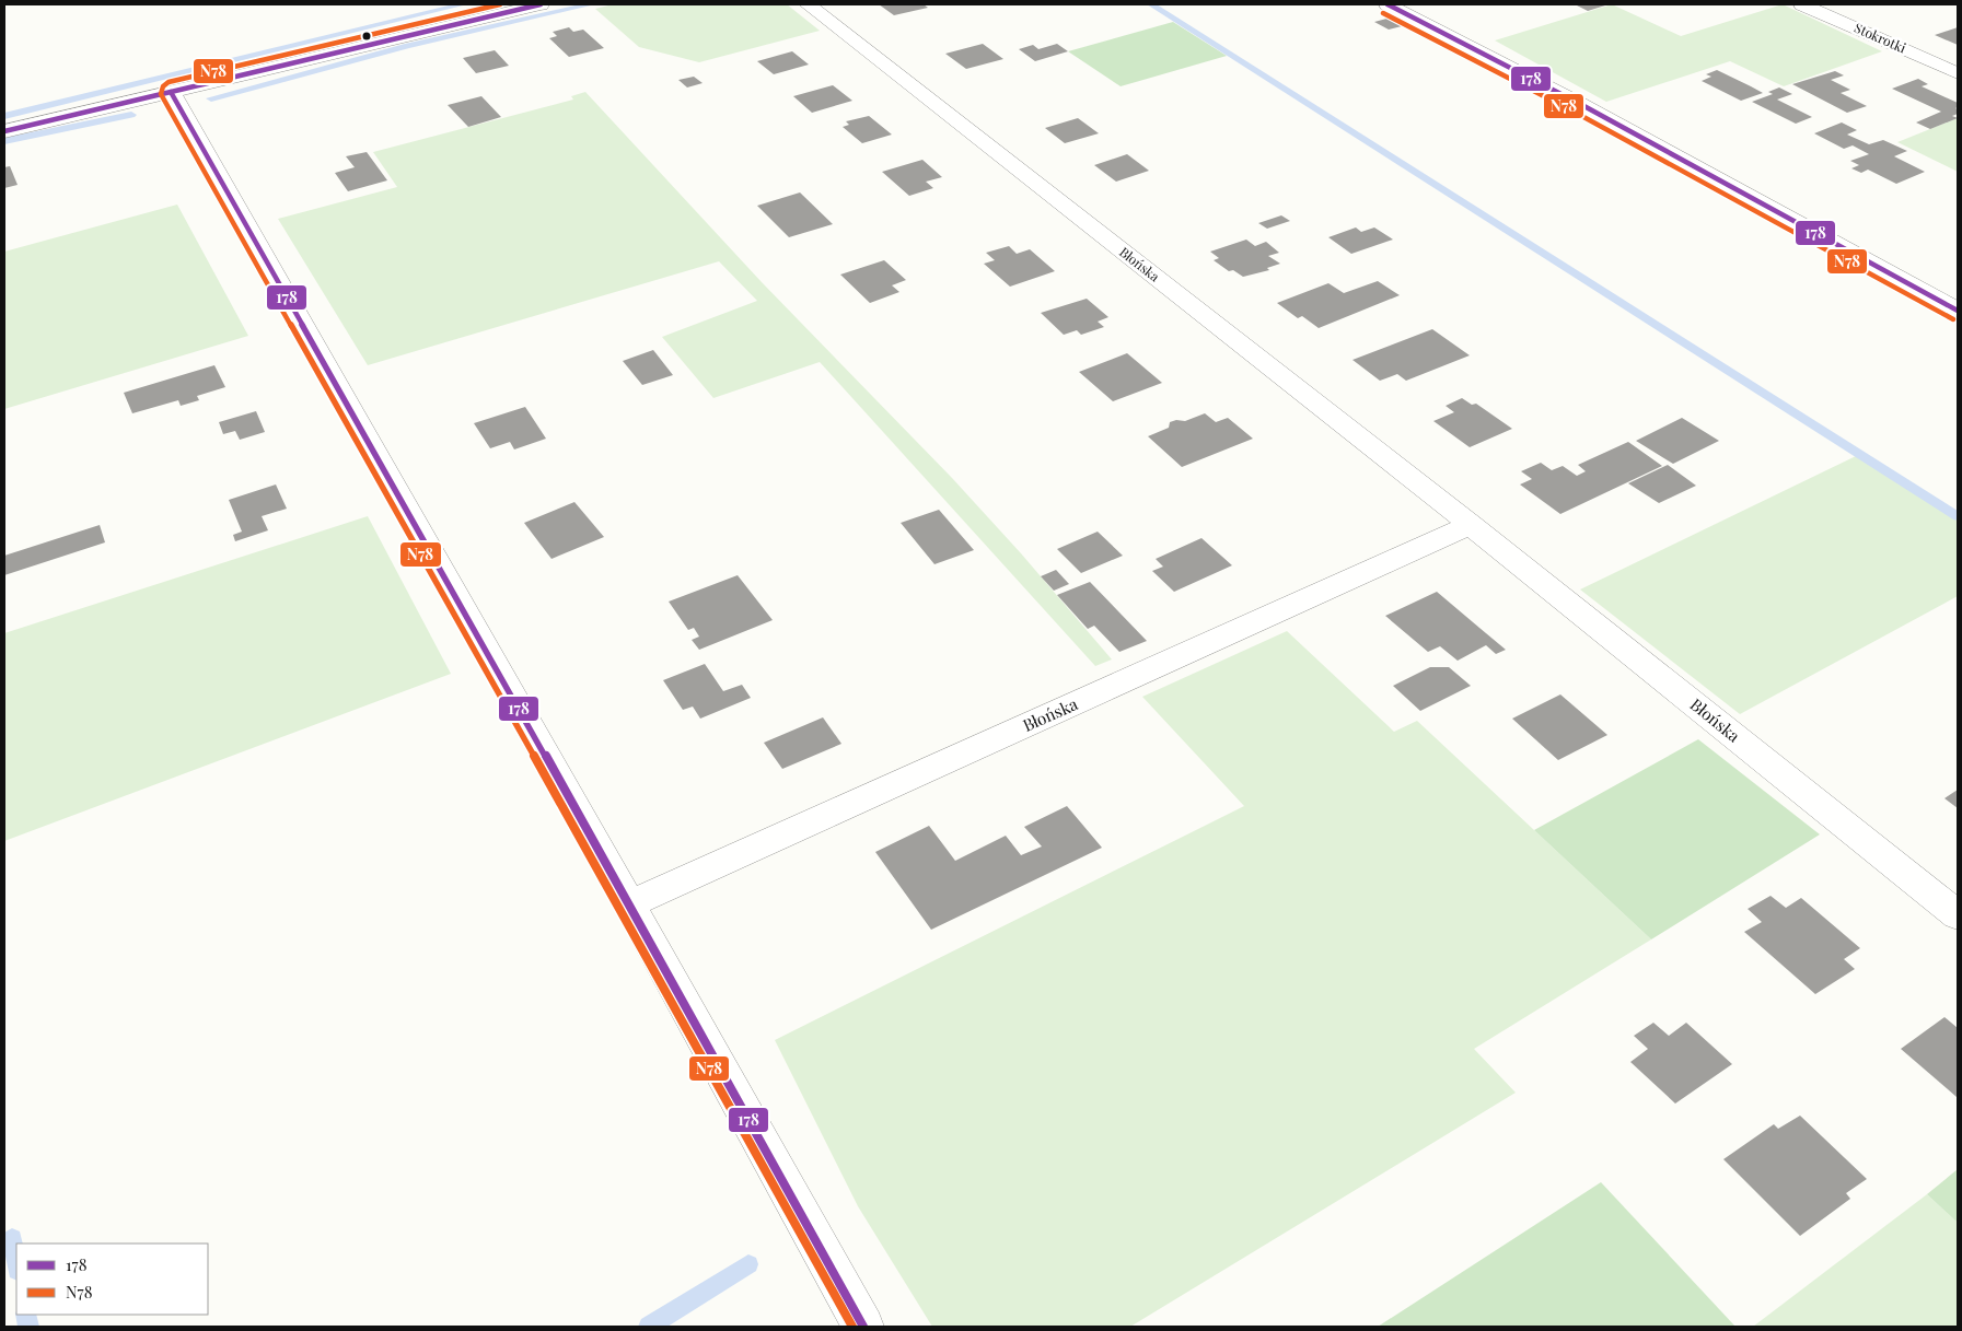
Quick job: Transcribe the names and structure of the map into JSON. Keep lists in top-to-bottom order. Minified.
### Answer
{"streets":{"street":["Stokrotki","Błońska"]},"lines":["transit line 178","transit line N78"],"legend":["178","N78"]}
